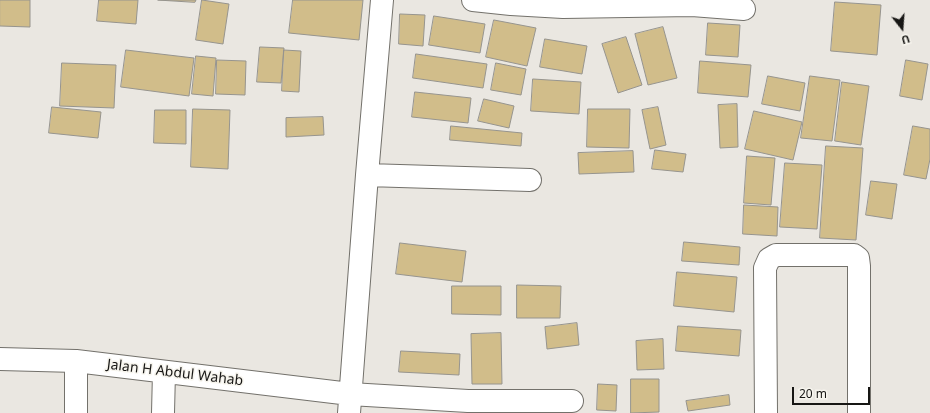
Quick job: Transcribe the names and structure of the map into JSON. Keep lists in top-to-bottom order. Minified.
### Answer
{"streets":{"street":["Jalan H Abdul Wahab"]},"scale_bar":"20 m","north":"bottom"}
